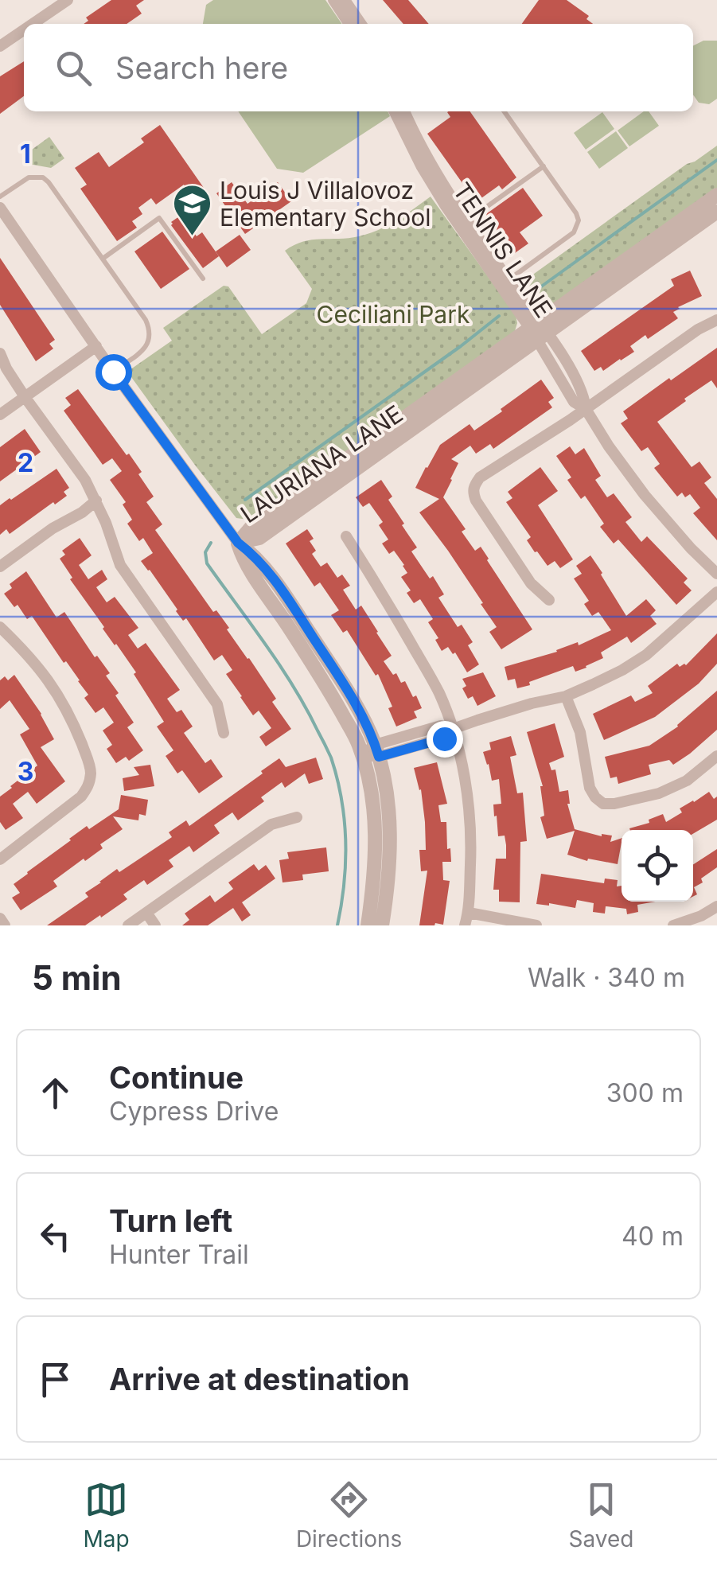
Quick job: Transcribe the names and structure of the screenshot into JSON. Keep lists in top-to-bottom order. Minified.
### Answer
{"streets":{"street":["TENNIS LANE","LAURIANA LANE"]},"crossings":[["TENNIS LANE","LAURIANA LANE"]],"parks":["Ceciliani Park"],"places":{"school or university":["Louis J Villalovoz Elementary School"]},"page":{"search":"Search here","heading":["5 min","Walk · 340 m"],"list":[["Continue","Cypress Drive","300 m"],["Turn left","Hunter Trail","40 m"],"Arrive at destination"],"nav":["Map","Directions","Saved"]},"grid":{"rows":["1","2","3"]}}
